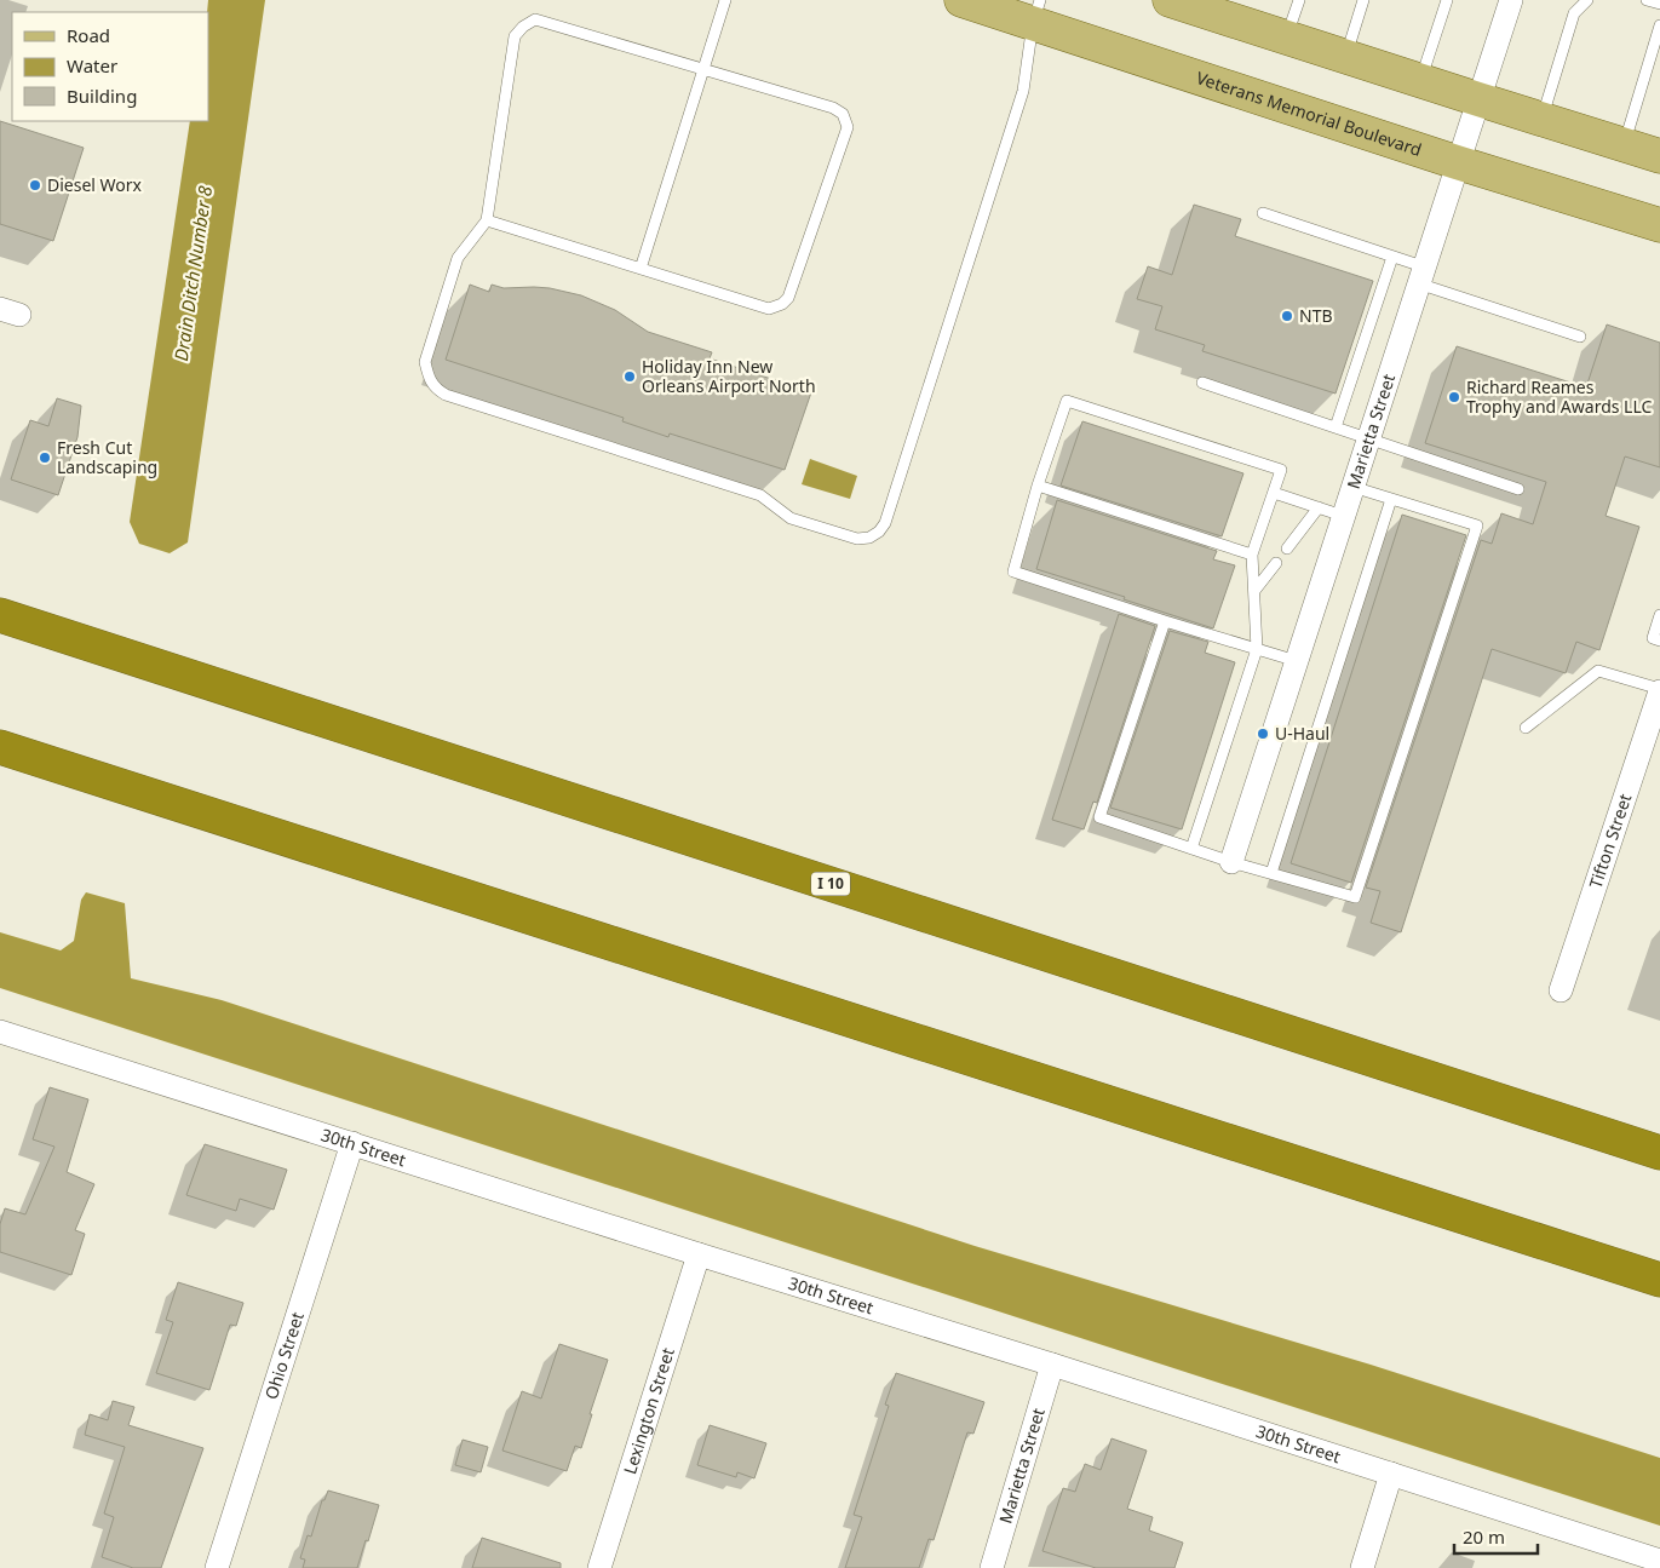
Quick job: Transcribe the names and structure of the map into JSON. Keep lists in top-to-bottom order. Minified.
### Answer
{"streets":{"highway":["I 10"],"main road":["Veterans Memorial Boulevard"],"street":["Marietta Street","Tifton Street","30th Street","Ohio Street","Lexington Street"]},"crossings":[["Veterans Memorial Boulevard","Marietta Street"],["Marietta Street","30th Street"],["30th Street","Ohio Street"],["30th Street","Lexington Street"]],"water":["Drain Ditch Number 8"],"places":["Diesel Worx","NTB","Holiday Inn New Orleans Airport North","Richard Reames Trophy and Awards LLC","Fresh Cut Landscaping","U-Haul"],"legend":["Road","Water","Building"],"scale_bar":"20 m"}
